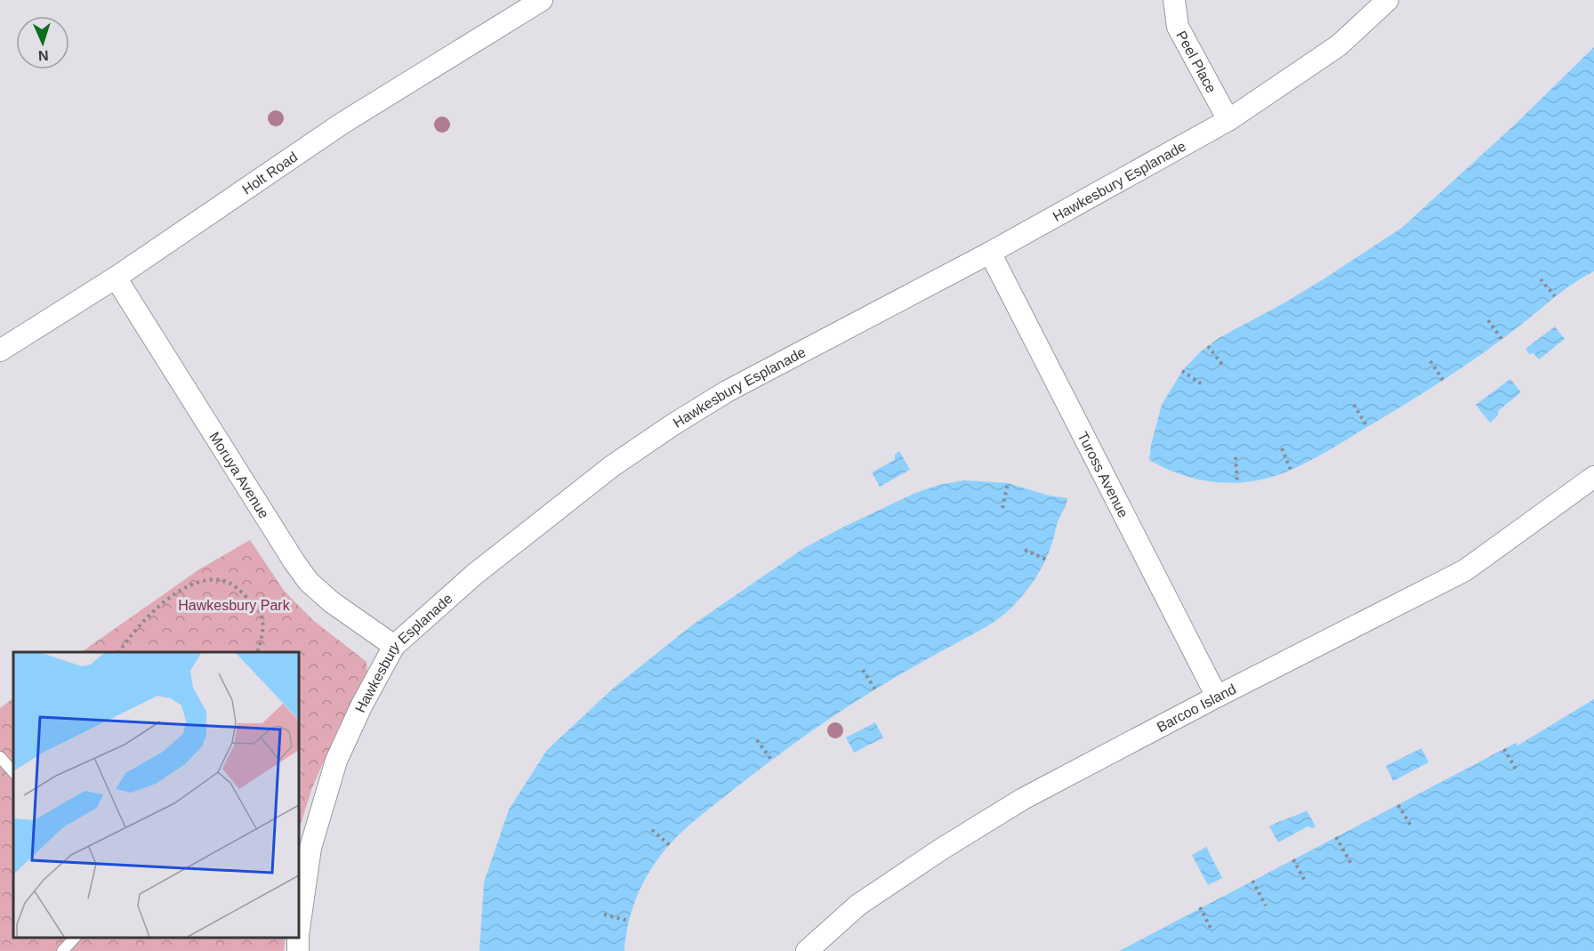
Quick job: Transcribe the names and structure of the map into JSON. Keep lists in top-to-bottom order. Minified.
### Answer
{"streets":{"street":["Peel Place","Holt Road","Hawkesbury Esplanade","Tuross Avenue","Moruya Avenue","Barcoo Island"]},"crossings":[["Peel Place","Hawkesbury Esplanade"],["Holt Road","Moruya Avenue"],["Hawkesbury Esplanade","Tuross Avenue"],["Hawkesbury Esplanade","Moruya Avenue"],["Tuross Avenue","Barcoo Island"]],"parks":["Hawkesbury Park"],"north":"bottom"}
